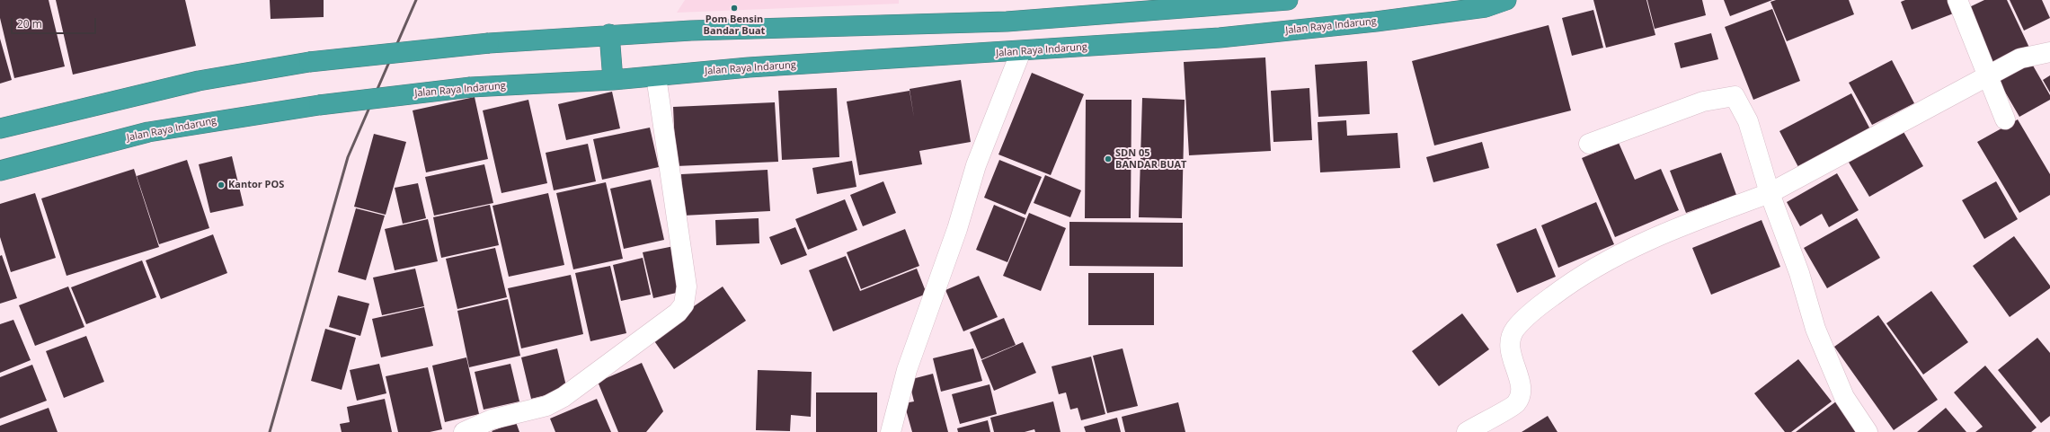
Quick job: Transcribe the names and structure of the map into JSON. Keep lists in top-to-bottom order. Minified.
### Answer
{"streets":{"highway":["Jalan Raya Indarung"]},"places":["Pom Bensin Bandar Buat","SDN 05 BANDAR BUAT","Kantor POS"],"scale_bar":"20 m"}
